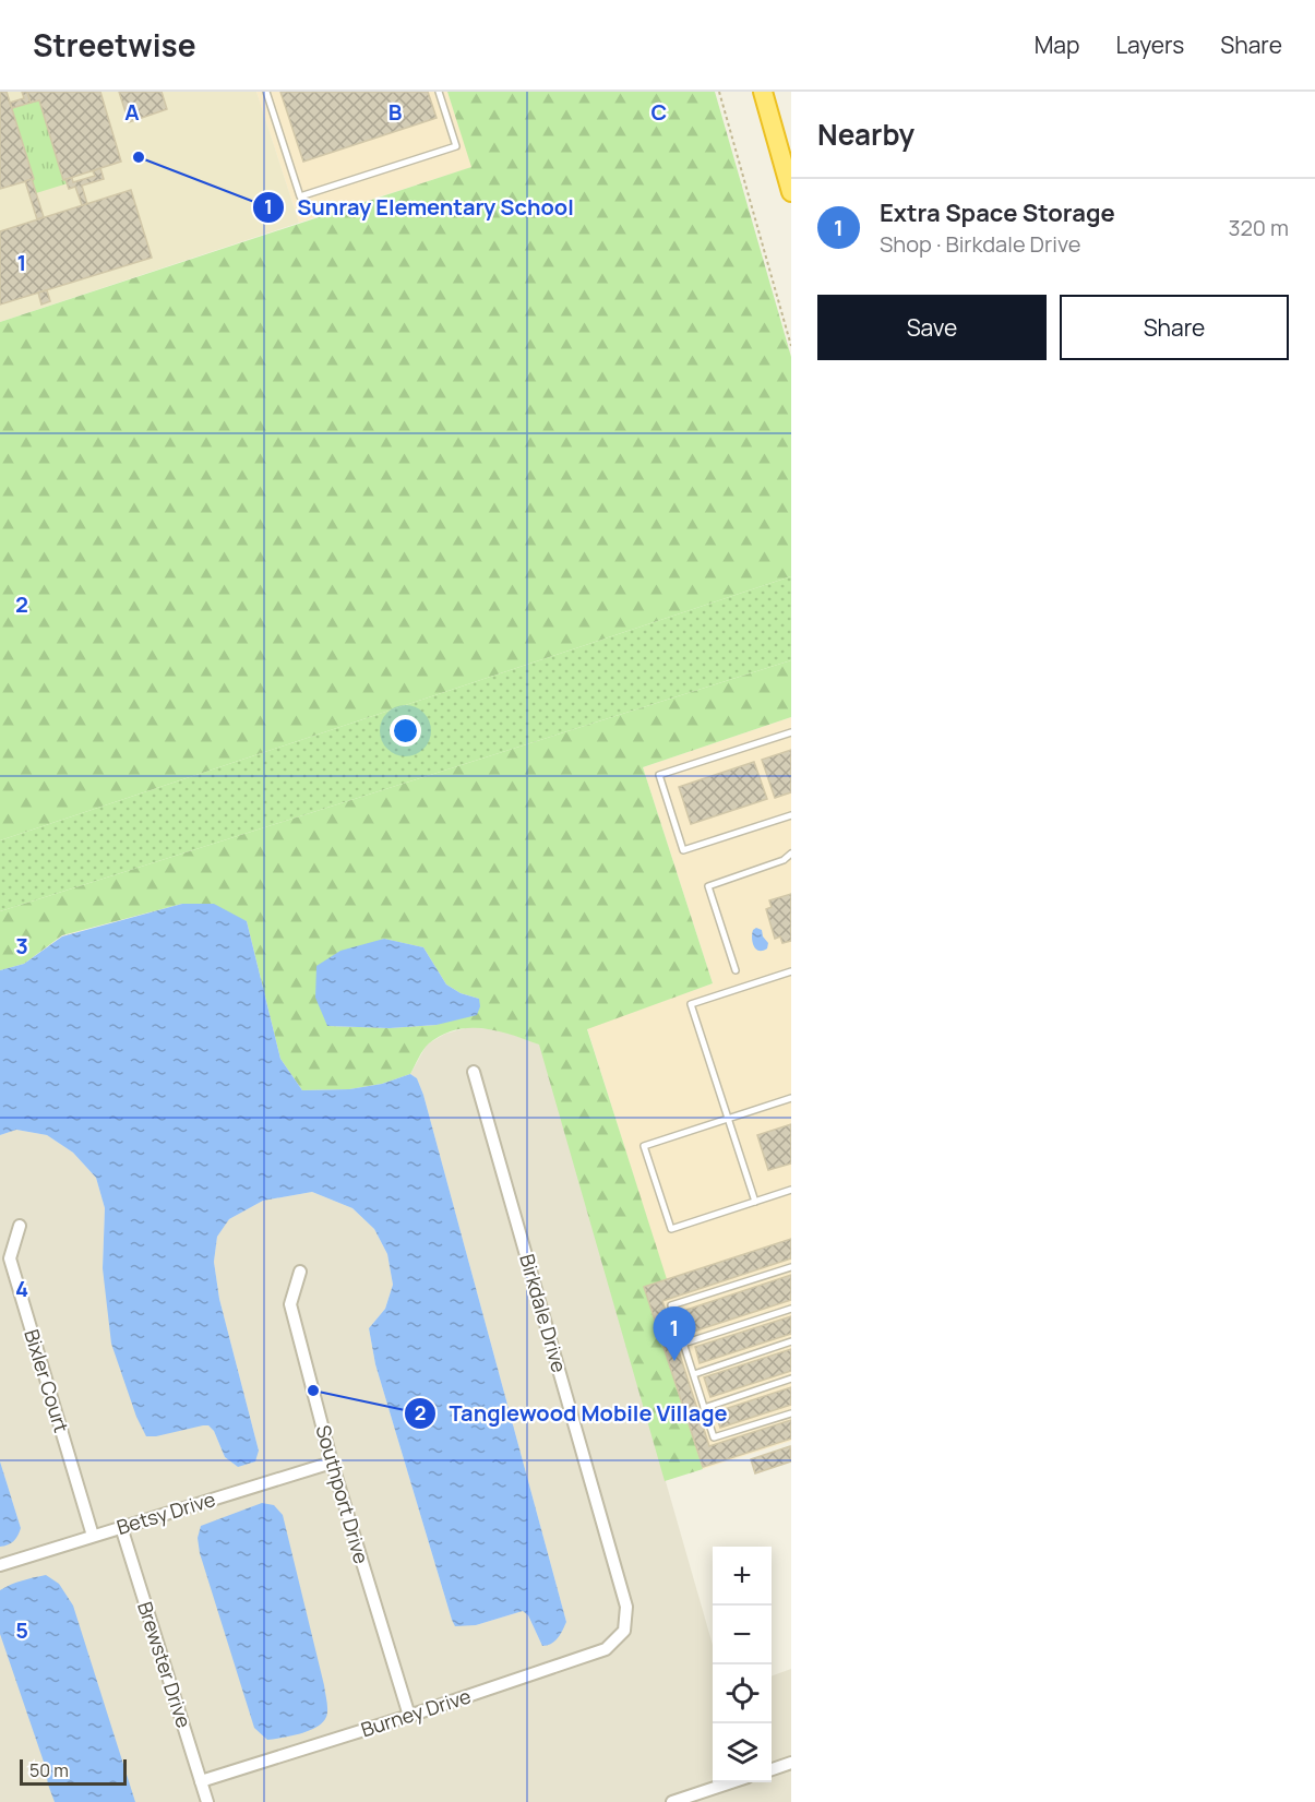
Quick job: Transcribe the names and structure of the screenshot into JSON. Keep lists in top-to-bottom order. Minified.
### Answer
{"streets":{"street":["Birkdale Drive","Bixler Court","Southport Drive","Betsy Drive","Brewster Drive","Burney Drive"]},"crossings":[["Birkdale Drive","Burney Drive"],["Bixler Court","Betsy Drive"],["Southport Drive","Betsy Drive"],["Southport Drive","Burney Drive"],["Betsy Drive","Brewster Drive"],["Brewster Drive","Burney Drive"]],"places":["Sunray Elementary School","Tanglewood Mobile Village"],"scale_bar":"50 m","page":{"header":"Streetwise","nav":["Map","Layers","Share"],"heading":"Nearby","list":[{"mark":"1","name":"Extra Space Storage","note":"Shop · Birkdale Drive","value":"320 m"}],"buttons":["Save","Share"],"pins":"1","map_buttons":["+","−"],"scale":"50 m"},"grid":{"columns":["A","B","C"],"rows":["1","2","3","4","5"]}}
